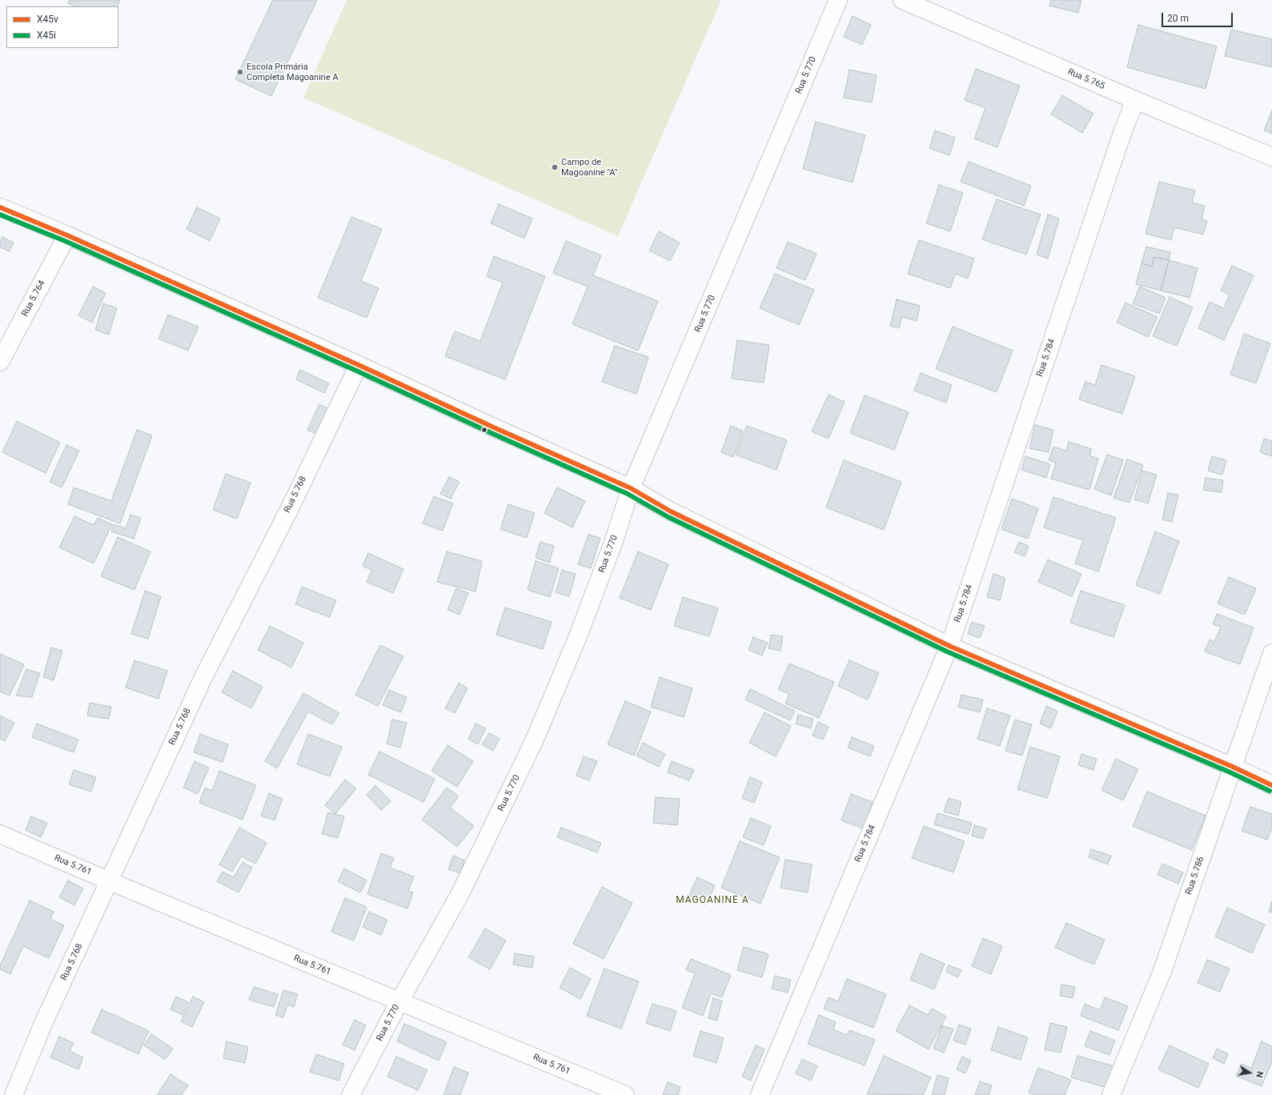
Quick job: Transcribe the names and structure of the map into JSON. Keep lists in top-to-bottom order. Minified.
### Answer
{"streets":{"street":["Rua 5.770","Rua 5.765","Rua 5.764","Rua 5.784","Rua 5.768","Rua 5.761","Rua 5.786"]},"crossings":[["Rua 5.770","Rua 5.761"],["Rua 5.765","Rua 5.784"],["Rua 5.768","Rua 5.761"]],"districts":["MAGOANINE A"],"places":["Escola Primária Completa Magoanine A","Campo de Magoanine \"A\""],"lines":["transit line X45v","transit line X45i"],"legend":["X45v","X45i"],"scale_bar":"20 m","north":"right"}
